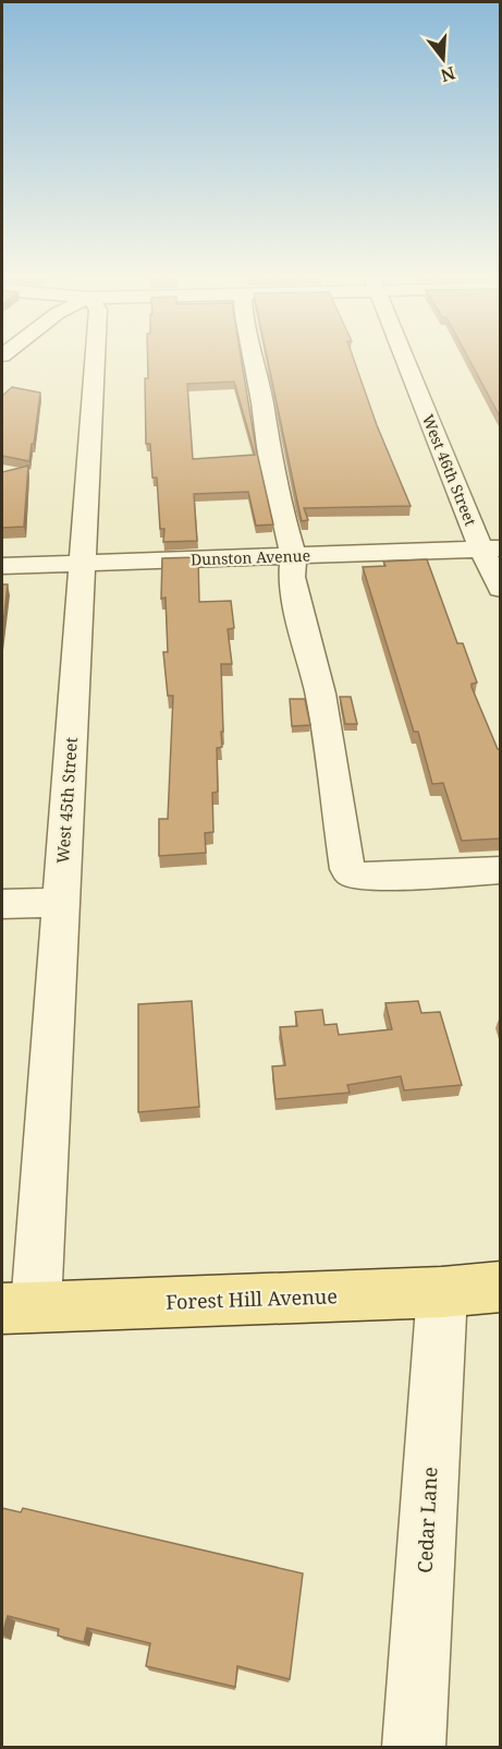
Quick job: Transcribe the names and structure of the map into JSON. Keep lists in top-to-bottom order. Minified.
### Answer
{"streets":{"main road":["Forest Hill Avenue"],"street":["West 46th Street","Dunston Avenue","West 45th Street","Cedar Lane"]},"crossings":[["West 46th Street","Dunston Avenue"],["Dunston Avenue","West 45th Street"],["West 45th Street","Forest Hill Avenue"],["Forest Hill Avenue","Cedar Lane"]],"north":"bottom"}
